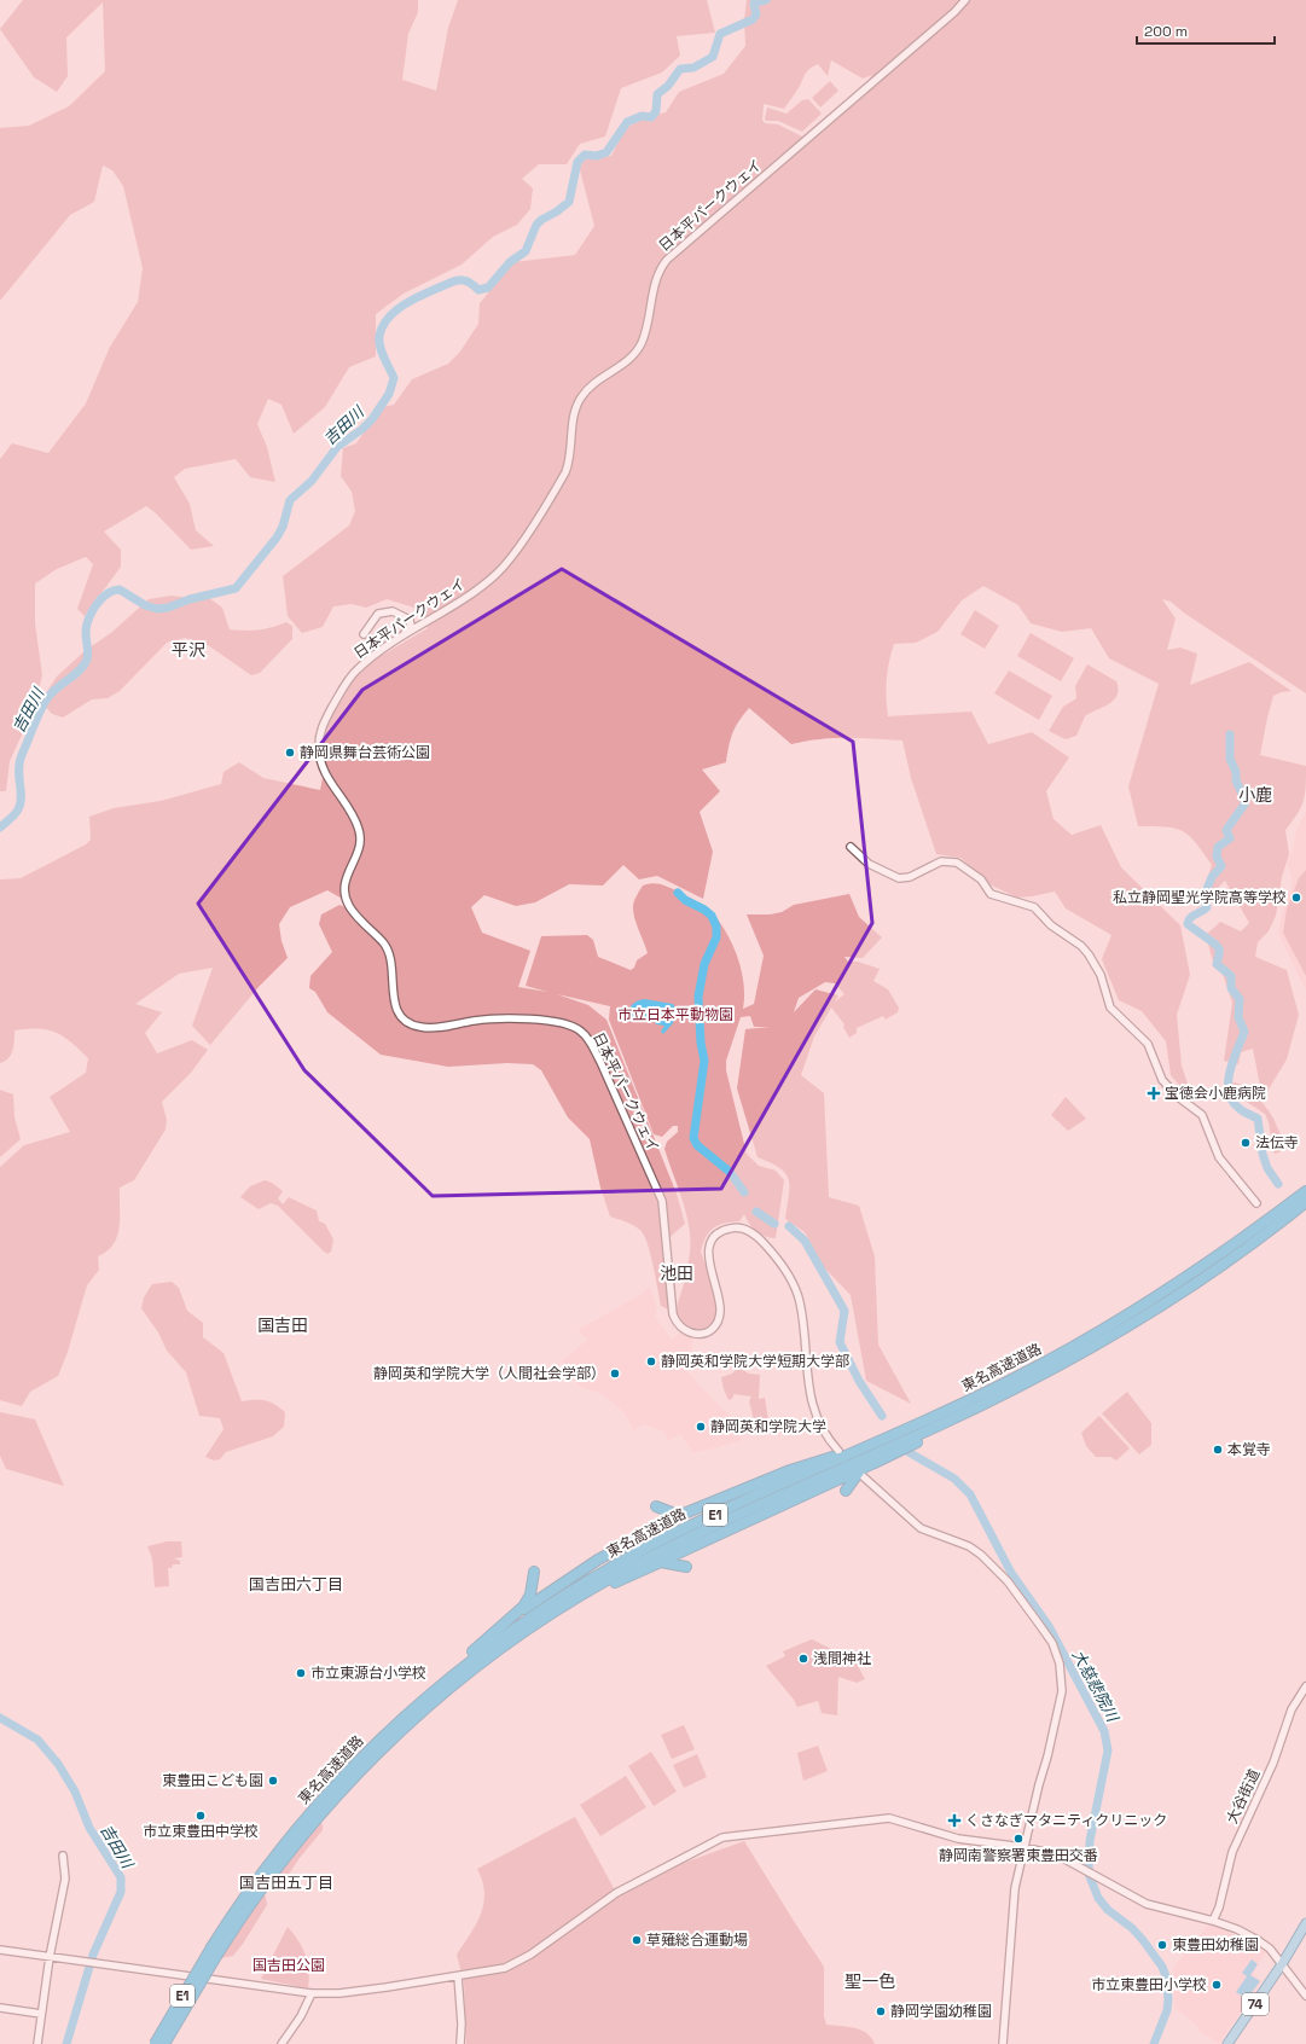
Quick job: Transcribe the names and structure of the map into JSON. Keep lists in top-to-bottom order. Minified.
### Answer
{"streets":{"highway":["東名高速道路","E1"],"main road":["74"],"street":["日本平パークウェイ","大谷街道"]},"districts":["平沢","小鹿","池田","国吉田","国吉田六丁目","国吉田五丁目","聖一色"],"water":["吉田川","大慈悲院川"],"parks":["市立日本平動物園","国吉田公園"],"places":{"other":["静岡県舞台芸術公園","私立静岡聖光学院高等学校","法伝寺","静岡英和学院大学短期大学部","静岡英和学院大学（人間社会学部）","静岡英和学院大学","本覚寺","浅間神社","市立東源台小学校","東豊田こども園","市立東豊田中学校","静岡南警察署東豊田交番","草薙総合運動場","東豊田幼稚園","市立東豊田小学校","静岡学園幼稚園"],"health":["宝徳会小鹿病院","くさなぎマタニティクリニック"]},"scale_bar":"200 m"}
